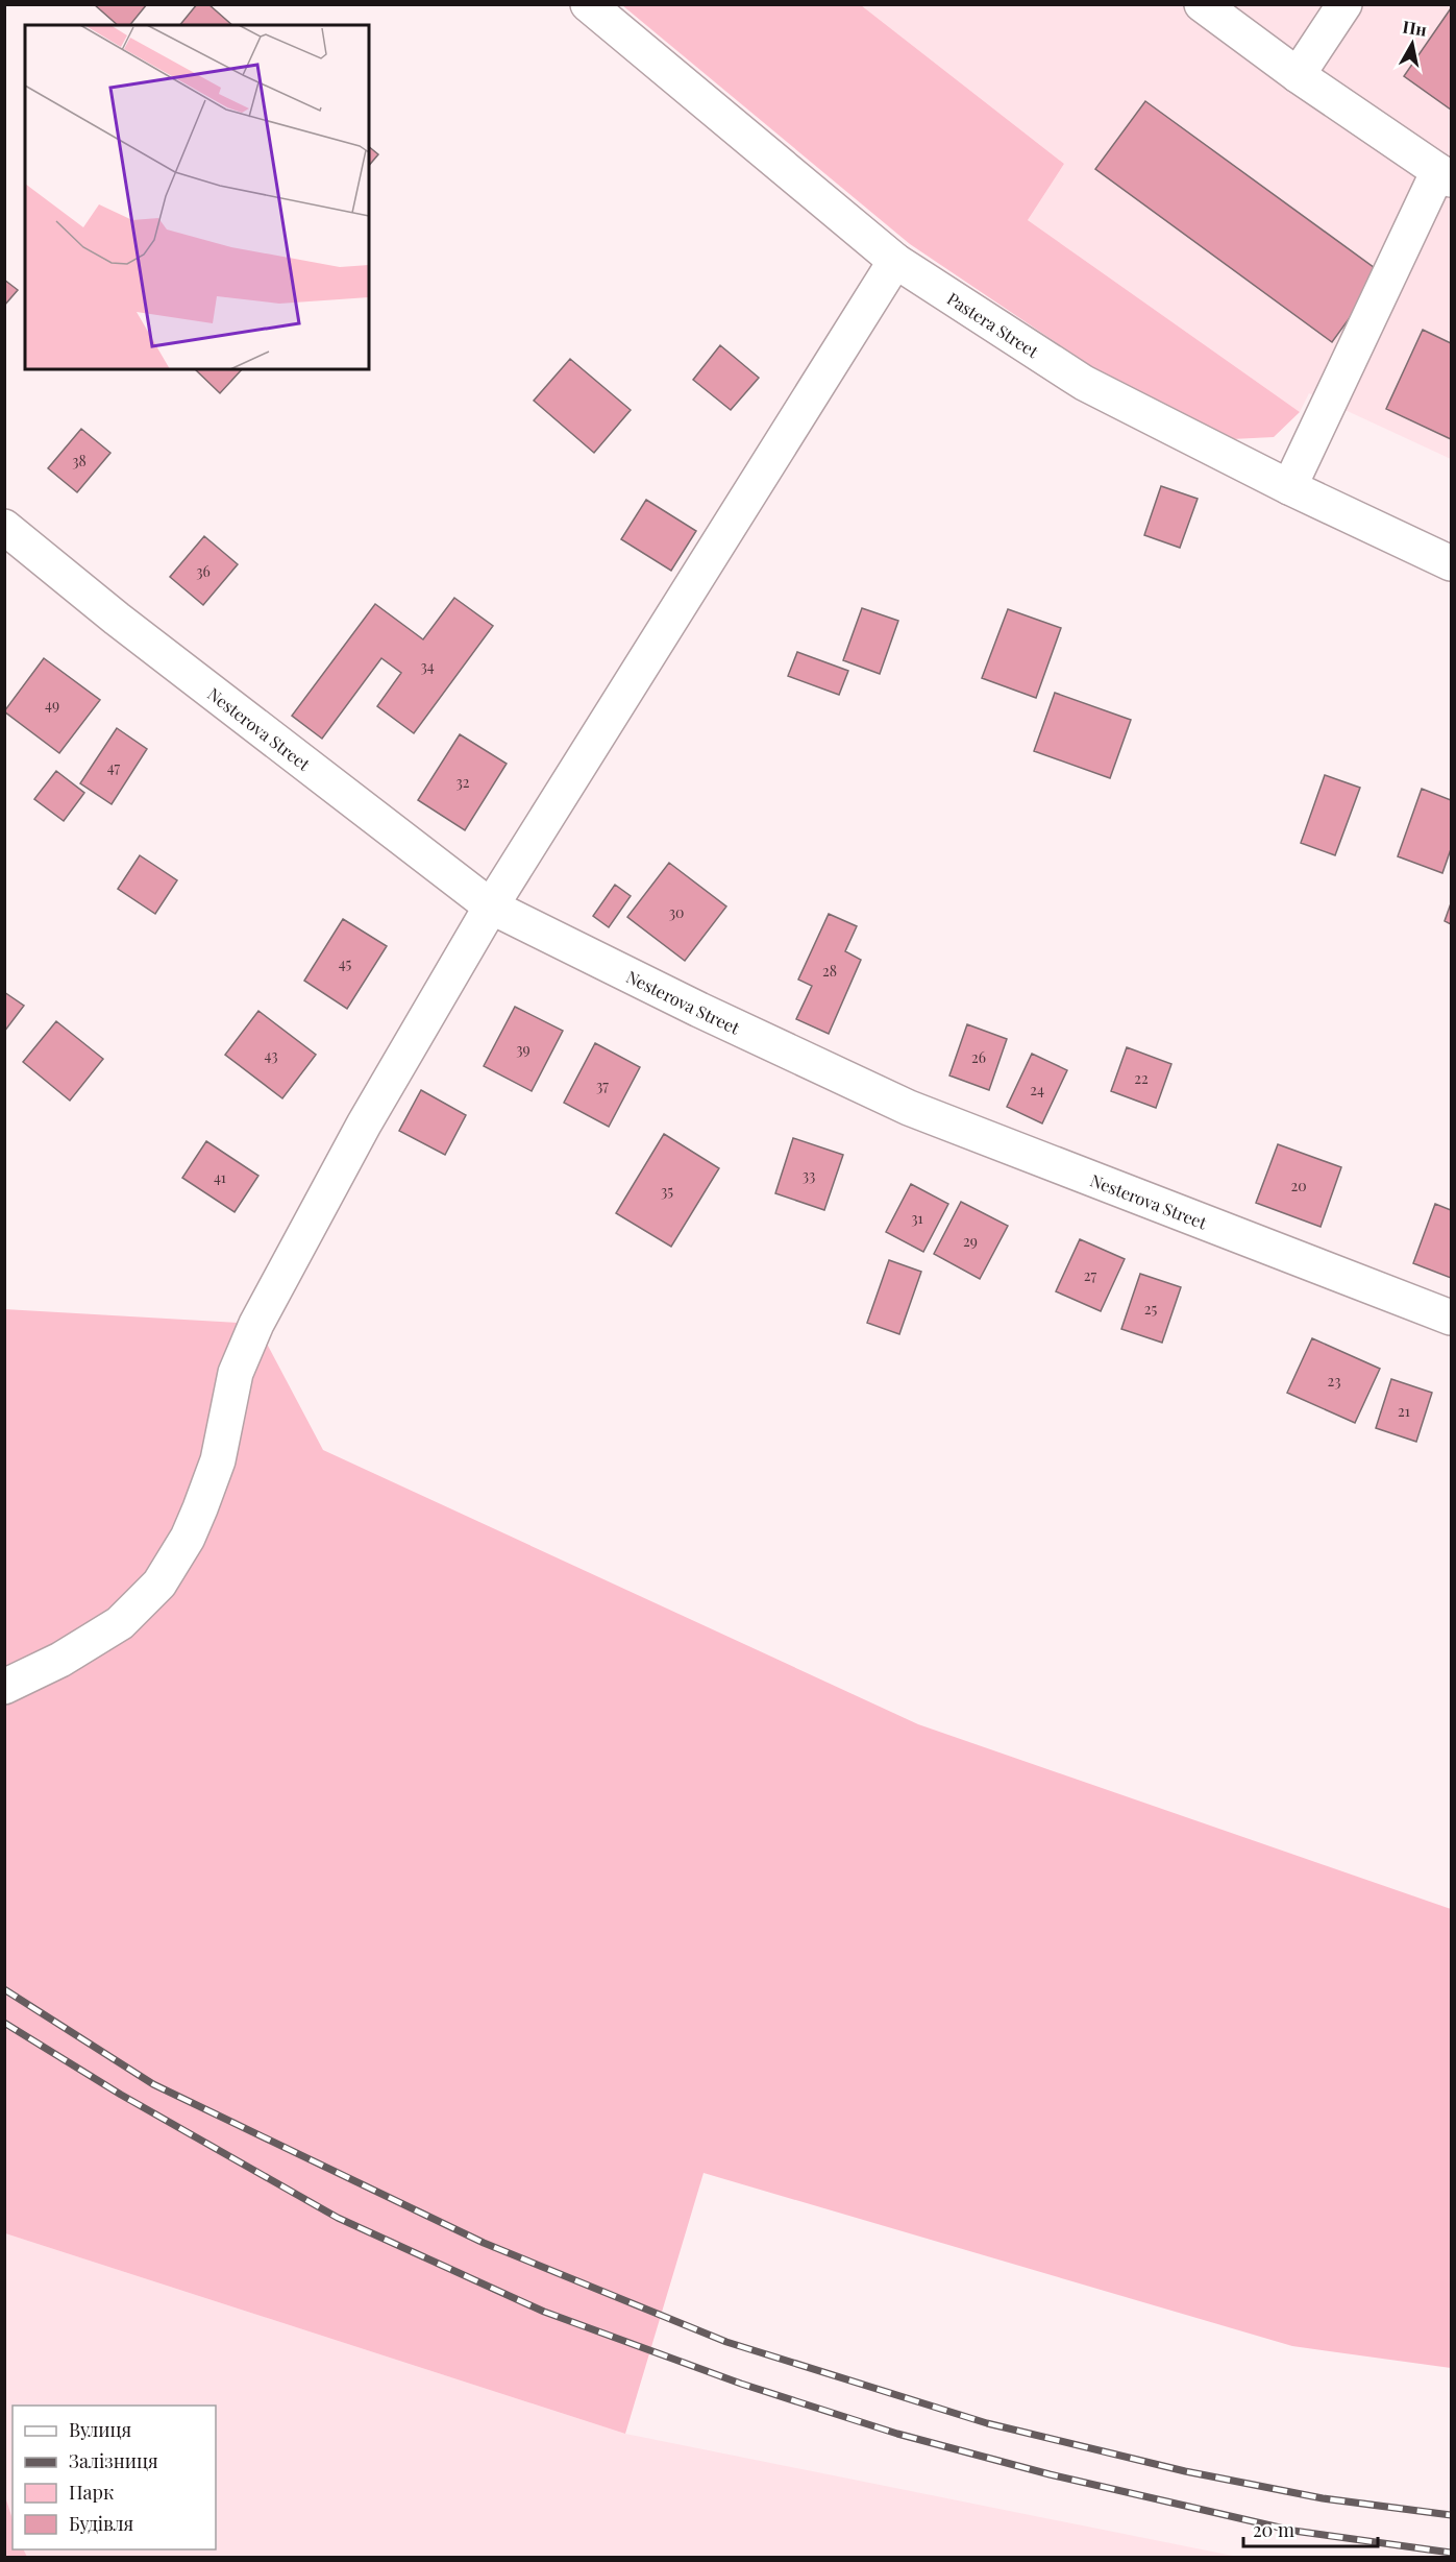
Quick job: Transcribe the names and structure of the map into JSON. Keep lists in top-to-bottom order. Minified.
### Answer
{"streets":{"street":["Pastera Street","Nesterova Street"]},"house_numbers":["38","36","34","49","47","32","30","45","28","39","43","26","22","37","24","33","41","20","35","31","29","27","25","23","21"],"legend":["Вулиця","Залізниця","Парк","Будівля"],"scale_bar":"20 m","north":"top"}
